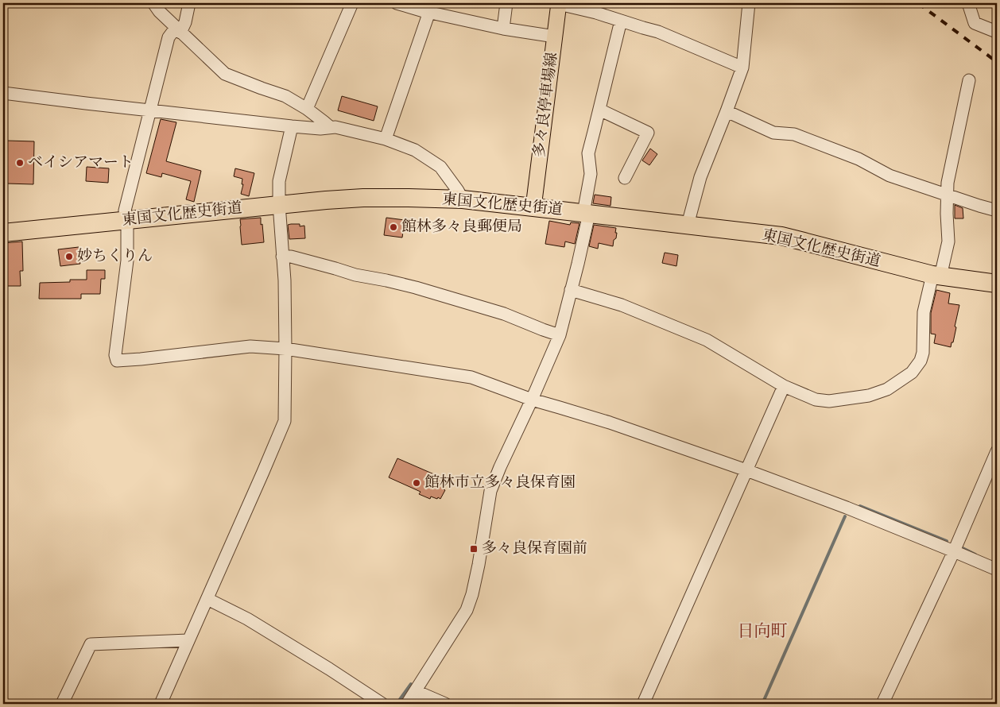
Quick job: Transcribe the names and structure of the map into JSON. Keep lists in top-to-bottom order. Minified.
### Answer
{"streets":{"highway":["東国文化歴史街道"],"main road":["多々良停車場線"]},"crossings":[["多々良停車場線","東国文化歴史街道"]],"districts":["日向町"],"places":{"other":["ベイシアマート","館林多々良郵便局","妙ちくりん","館林市立多々良保育園"],"transit":["多々良保育園前"]}}
